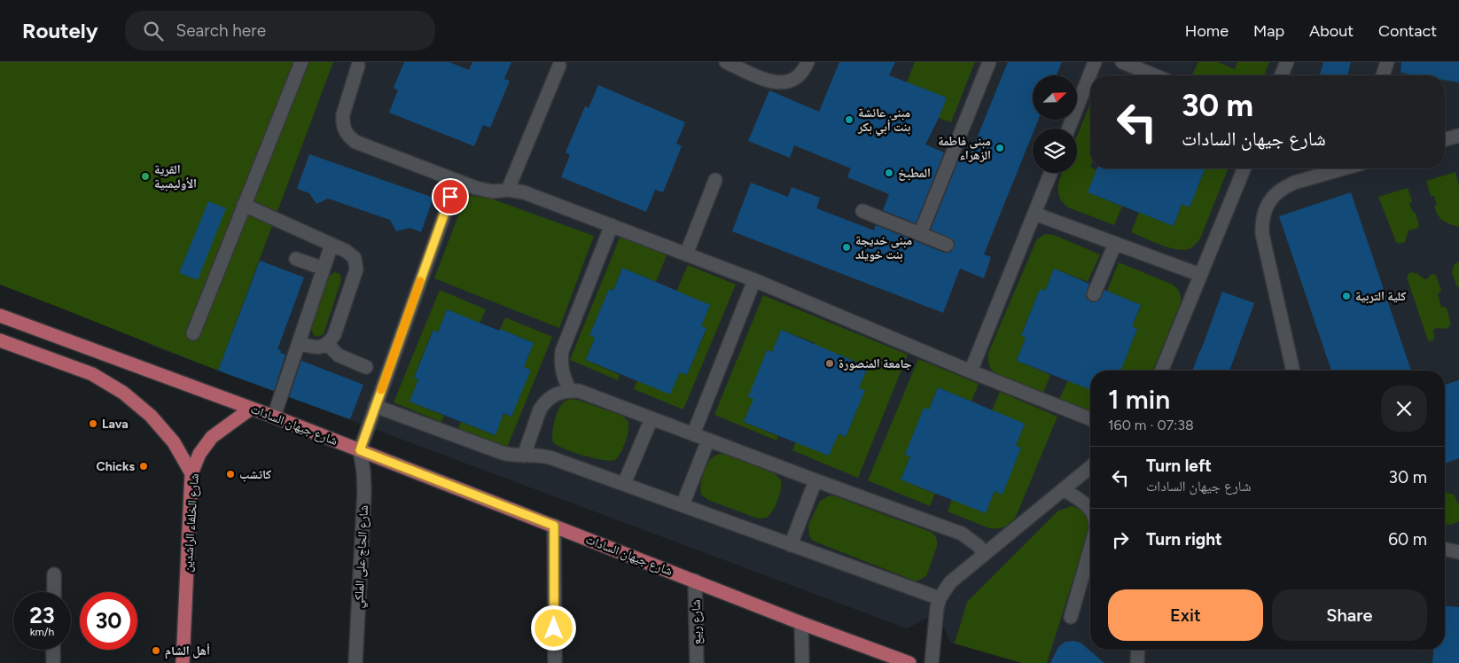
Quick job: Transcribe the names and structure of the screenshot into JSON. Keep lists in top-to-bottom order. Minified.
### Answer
{"streets":{"main road":["شارع جيهان السادات","شارع الخلفاء الراشدين"],"street":["شارع الحاج على الملكي","شارع ربيع"]},"crossings":[["شارع جيهان السادات","شارع الخلفاء الراشدين"],["شارع جيهان السادات","شارع الحاج على الملكي"],["شارع جيهان السادات","شارع ربيع"]],"places":["مبنى عائشة بنت أبي بكر","مبنى فاطمة الزهراء","المطبخ","القرية الأوليمبية","مبنى خديجة بنت خويلد","كلية التربية","جامعة المنصورة","Lava","Chicks","كاتشب","أهل الشام"],"north":"top right","page":{"header":"Routely","search":"Search here","nav":["Home","Map","About","Contact"],"turn":["30 m","شارع جيهان السادات"],"heading":["1 min","160 m · 07:38"],"list":[{"name":"Turn left","note":"شارع جيهان السادات","value":"30 m"},{"name":"Turn right","value":"60 m"}],"buttons":["Exit","Share"],"speed":"23 km/h","limit":"30"}}
